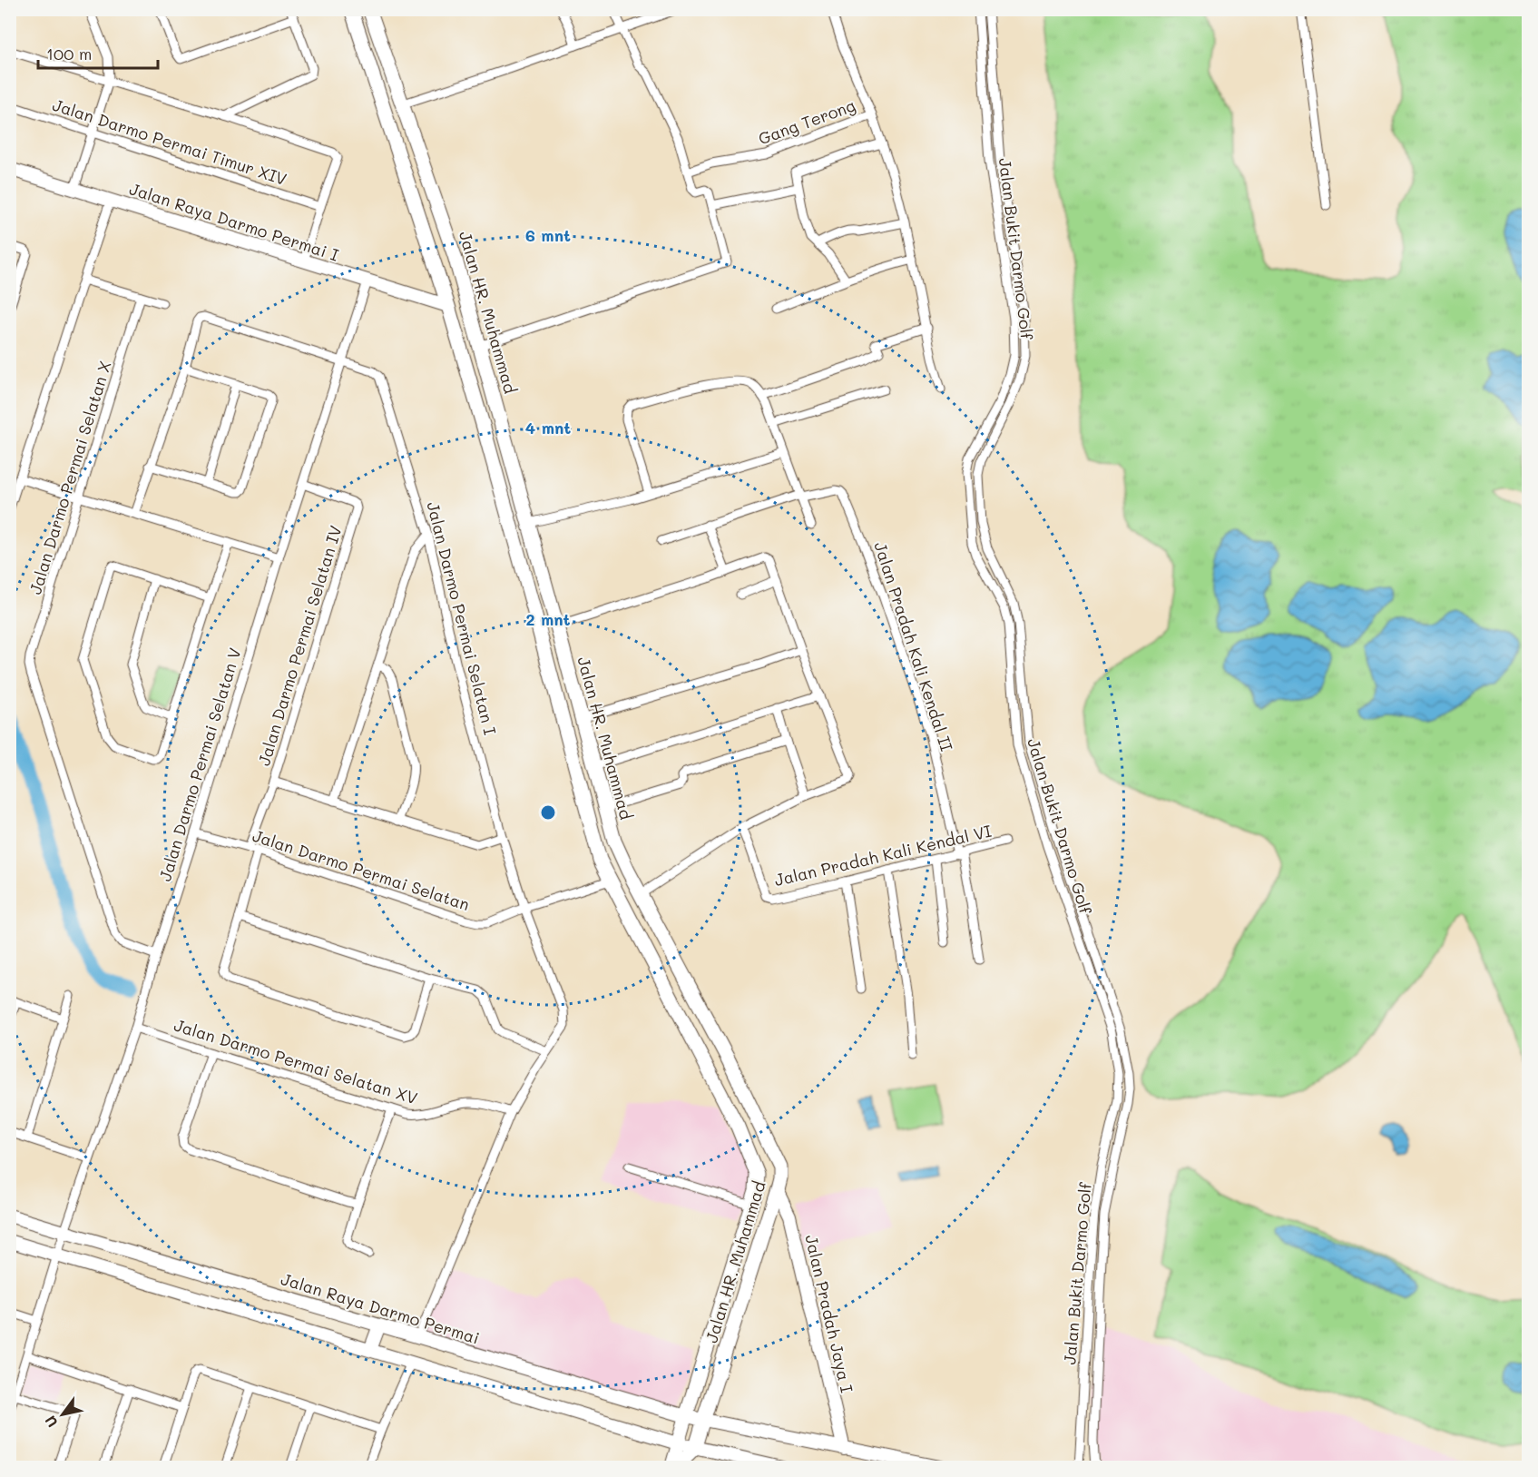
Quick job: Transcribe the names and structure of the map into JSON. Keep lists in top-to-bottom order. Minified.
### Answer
{"streets":{"main road":["Jalan HR. Muhammad"],"street":["Gang Terong","Jalan Darmo Permai Timur XIV","Jalan Raya Darmo Permai I","Jalan Bukit Darmo Golf","Jalan Darmo Permai Selatan X","Jalan Darmo Permai Selatan I","Jalan Darmo Permai Selatan IV","Jalan Pradah Kali Kendal II","Jalan Darmo Permai Selatan V","Jalan Pradah Kali Kendal VI","Jalan Darmo Permai Selatan","Jalan Darmo Permai Selatan XV","Jalan Raya Darmo Permai","Jalan Pradah Jaya I"]},"crossings":[["Jalan Raya Darmo Permai I","Jalan HR. Muhammad"],["Jalan Raya Darmo Permai I","Jalan Darmo Permai Selatan V"],["Jalan HR. Muhammad","Jalan Darmo Permai Selatan"],["Jalan HR. Muhammad","Jalan Raya Darmo Permai"],["Jalan HR. Muhammad","Jalan Pradah Jaya I"],["Jalan Darmo Permai Selatan X","Jalan Darmo Permai Selatan V"],["Jalan Darmo Permai Selatan I","Jalan Darmo Permai Selatan V"],["Jalan Darmo Permai Selatan I","Jalan Darmo Permai Selatan"],["Jalan Darmo Permai Selatan I","Jalan Darmo Permai Selatan XV"],["Jalan Darmo Permai Selatan I","Jalan Raya Darmo Permai"],["Jalan Darmo Permai Selatan IV","Jalan Darmo Permai Selatan V"],["Jalan Darmo Permai Selatan IV","Jalan Darmo Permai Selatan"],["Jalan Pradah Kali Kendal II","Jalan Pradah Kali Kendal VI"],["Jalan Darmo Permai Selatan V","Jalan Darmo Permai Selatan"],["Jalan Darmo Permai Selatan V","Jalan Darmo Permai Selatan XV"],["Jalan Darmo Permai Selatan V","Jalan Raya Darmo Permai"],["Jalan Raya Darmo Permai","Jalan Pradah Jaya I"]],"scale_bar":"100 m","north":"bottom left","rings":["6 mnt","4 mnt","2 mnt"]}
